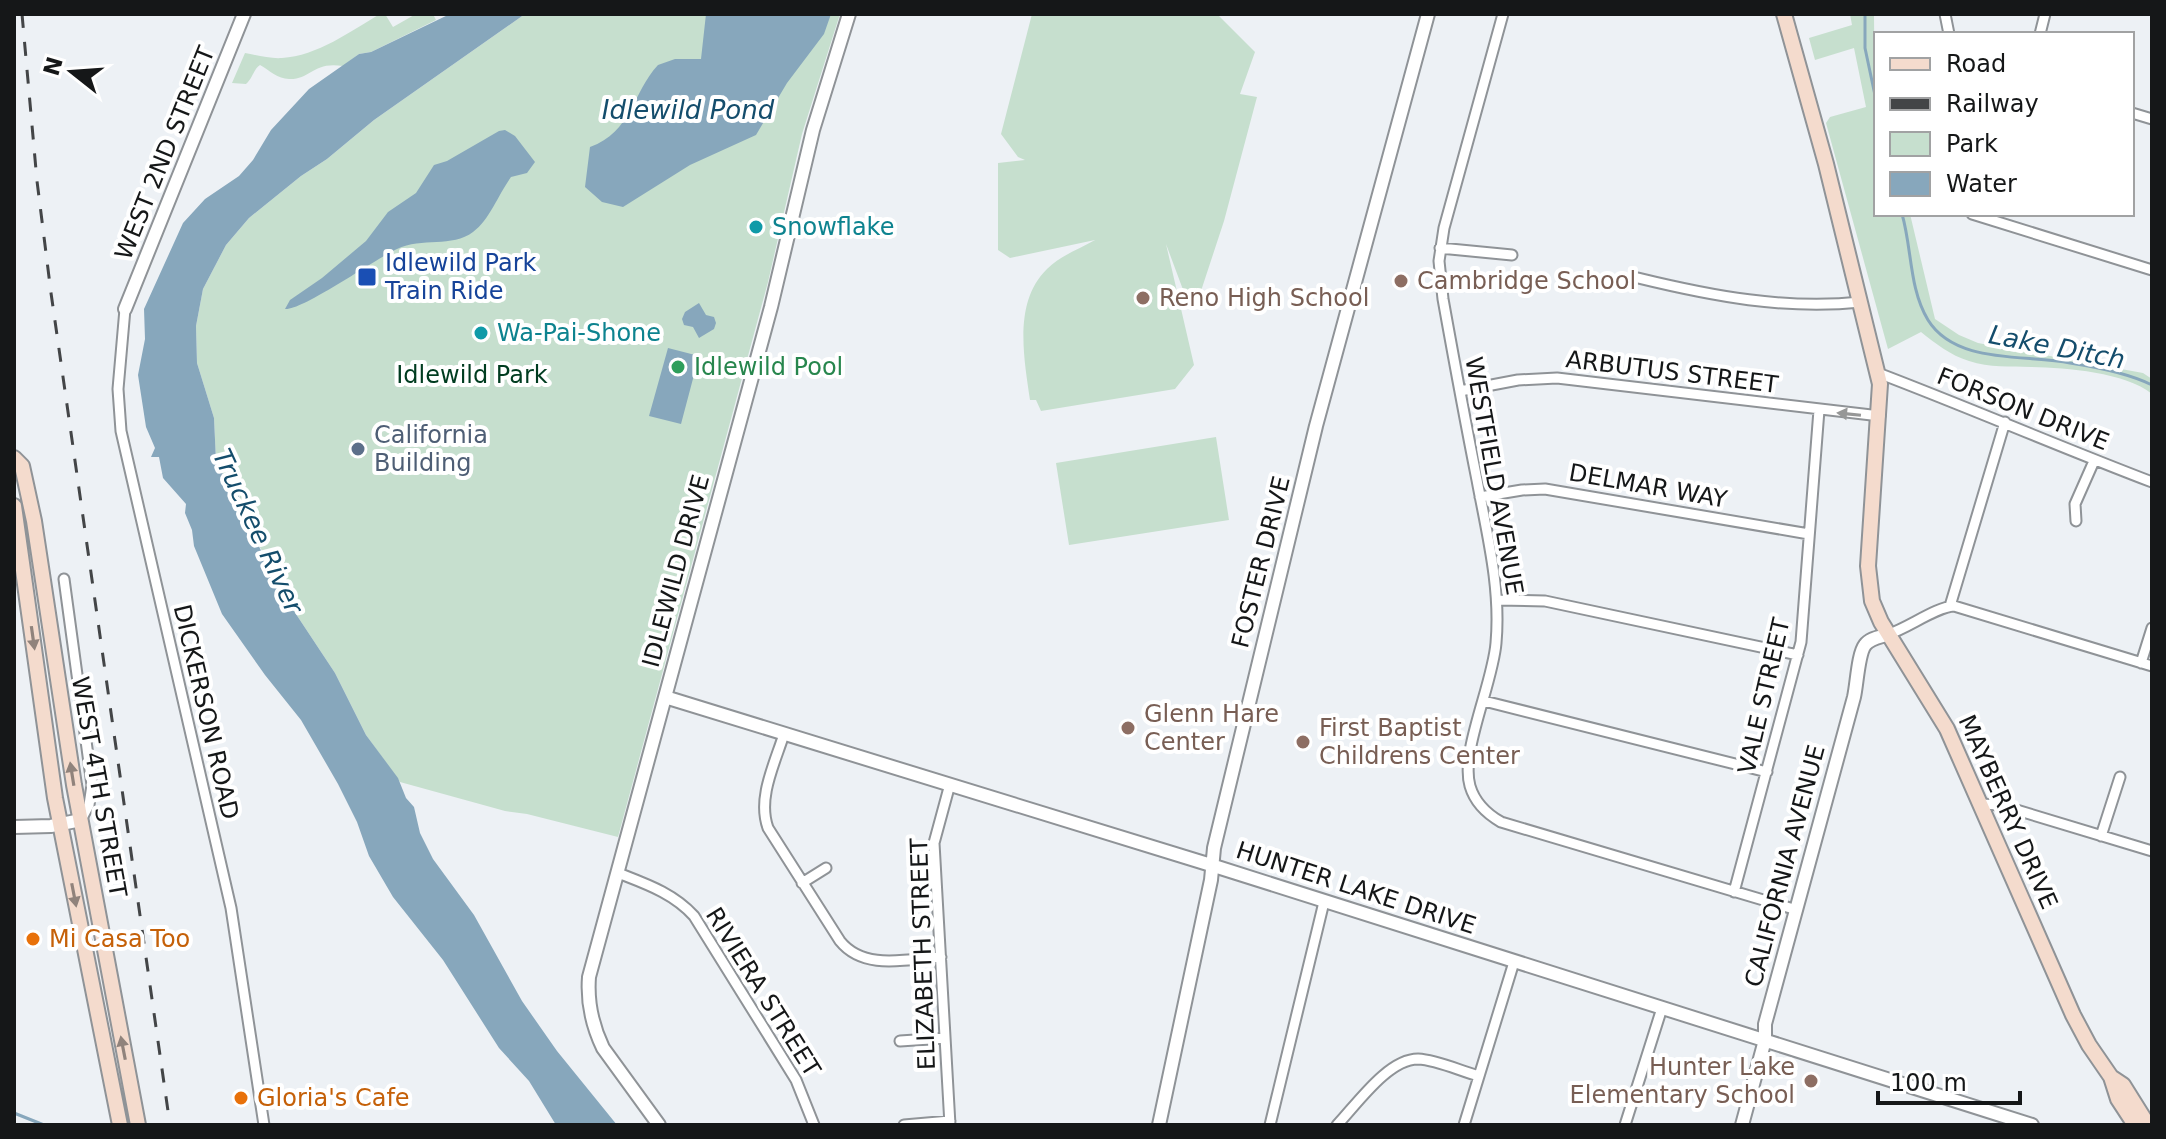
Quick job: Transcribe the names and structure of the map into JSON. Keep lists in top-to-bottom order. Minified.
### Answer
{"streets":{"main road":["WEST 4TH STREET","MAYBERRY DRIVE"],"street":["WEST 2ND STREET","ARBUTUS STREET","FORSON DRIVE","WESTFIELD AVENUE","DELMAR WAY","FOSTER DRIVE","IDLEWILD DRIVE","VALE STREET","DICKERSON ROAD","CALIFORNIA AVENUE","HUNTER LAKE DRIVE","ELIZABETH STREET","RIVIERA STREET"]},"crossings":[["WEST 2ND STREET","DICKERSON ROAD"],["ARBUTUS STREET","WESTFIELD AVENUE"],["ARBUTUS STREET","VALE STREET"],["ARBUTUS STREET","MAYBERRY DRIVE"],["WESTFIELD AVENUE","DELMAR WAY"],["WESTFIELD AVENUE","VALE STREET"],["WESTFIELD AVENUE","CALIFORNIA AVENUE"],["DELMAR WAY","VALE STREET"],["FOSTER DRIVE","HUNTER LAKE DRIVE"],["IDLEWILD DRIVE","HUNTER LAKE DRIVE"],["IDLEWILD DRIVE","RIVIERA STREET"],["MAYBERRY DRIVE","CALIFORNIA AVENUE"],["CALIFORNIA AVENUE","HUNTER LAKE DRIVE"],["HUNTER LAKE DRIVE","ELIZABETH STREET"]],"water":["Idlewild Pond","Lake Ditch","Truckee River"],"parks":["Idlewild Park"],"places":{"other":["Snowflake","Cambridge School","Reno High School","Wa-Pai-Shone","Idlewild Pool","California Building","Glenn Hare Center","First Baptist Childrens Center","Mi Casa Too","Hunter Lake Elementary School","Gloria's Cafe"],"transit":["Idlewild Park Train Ride"]},"legend":["Road","Railway","Park","Water"],"scale_bar":"100 m","north":"left"}
